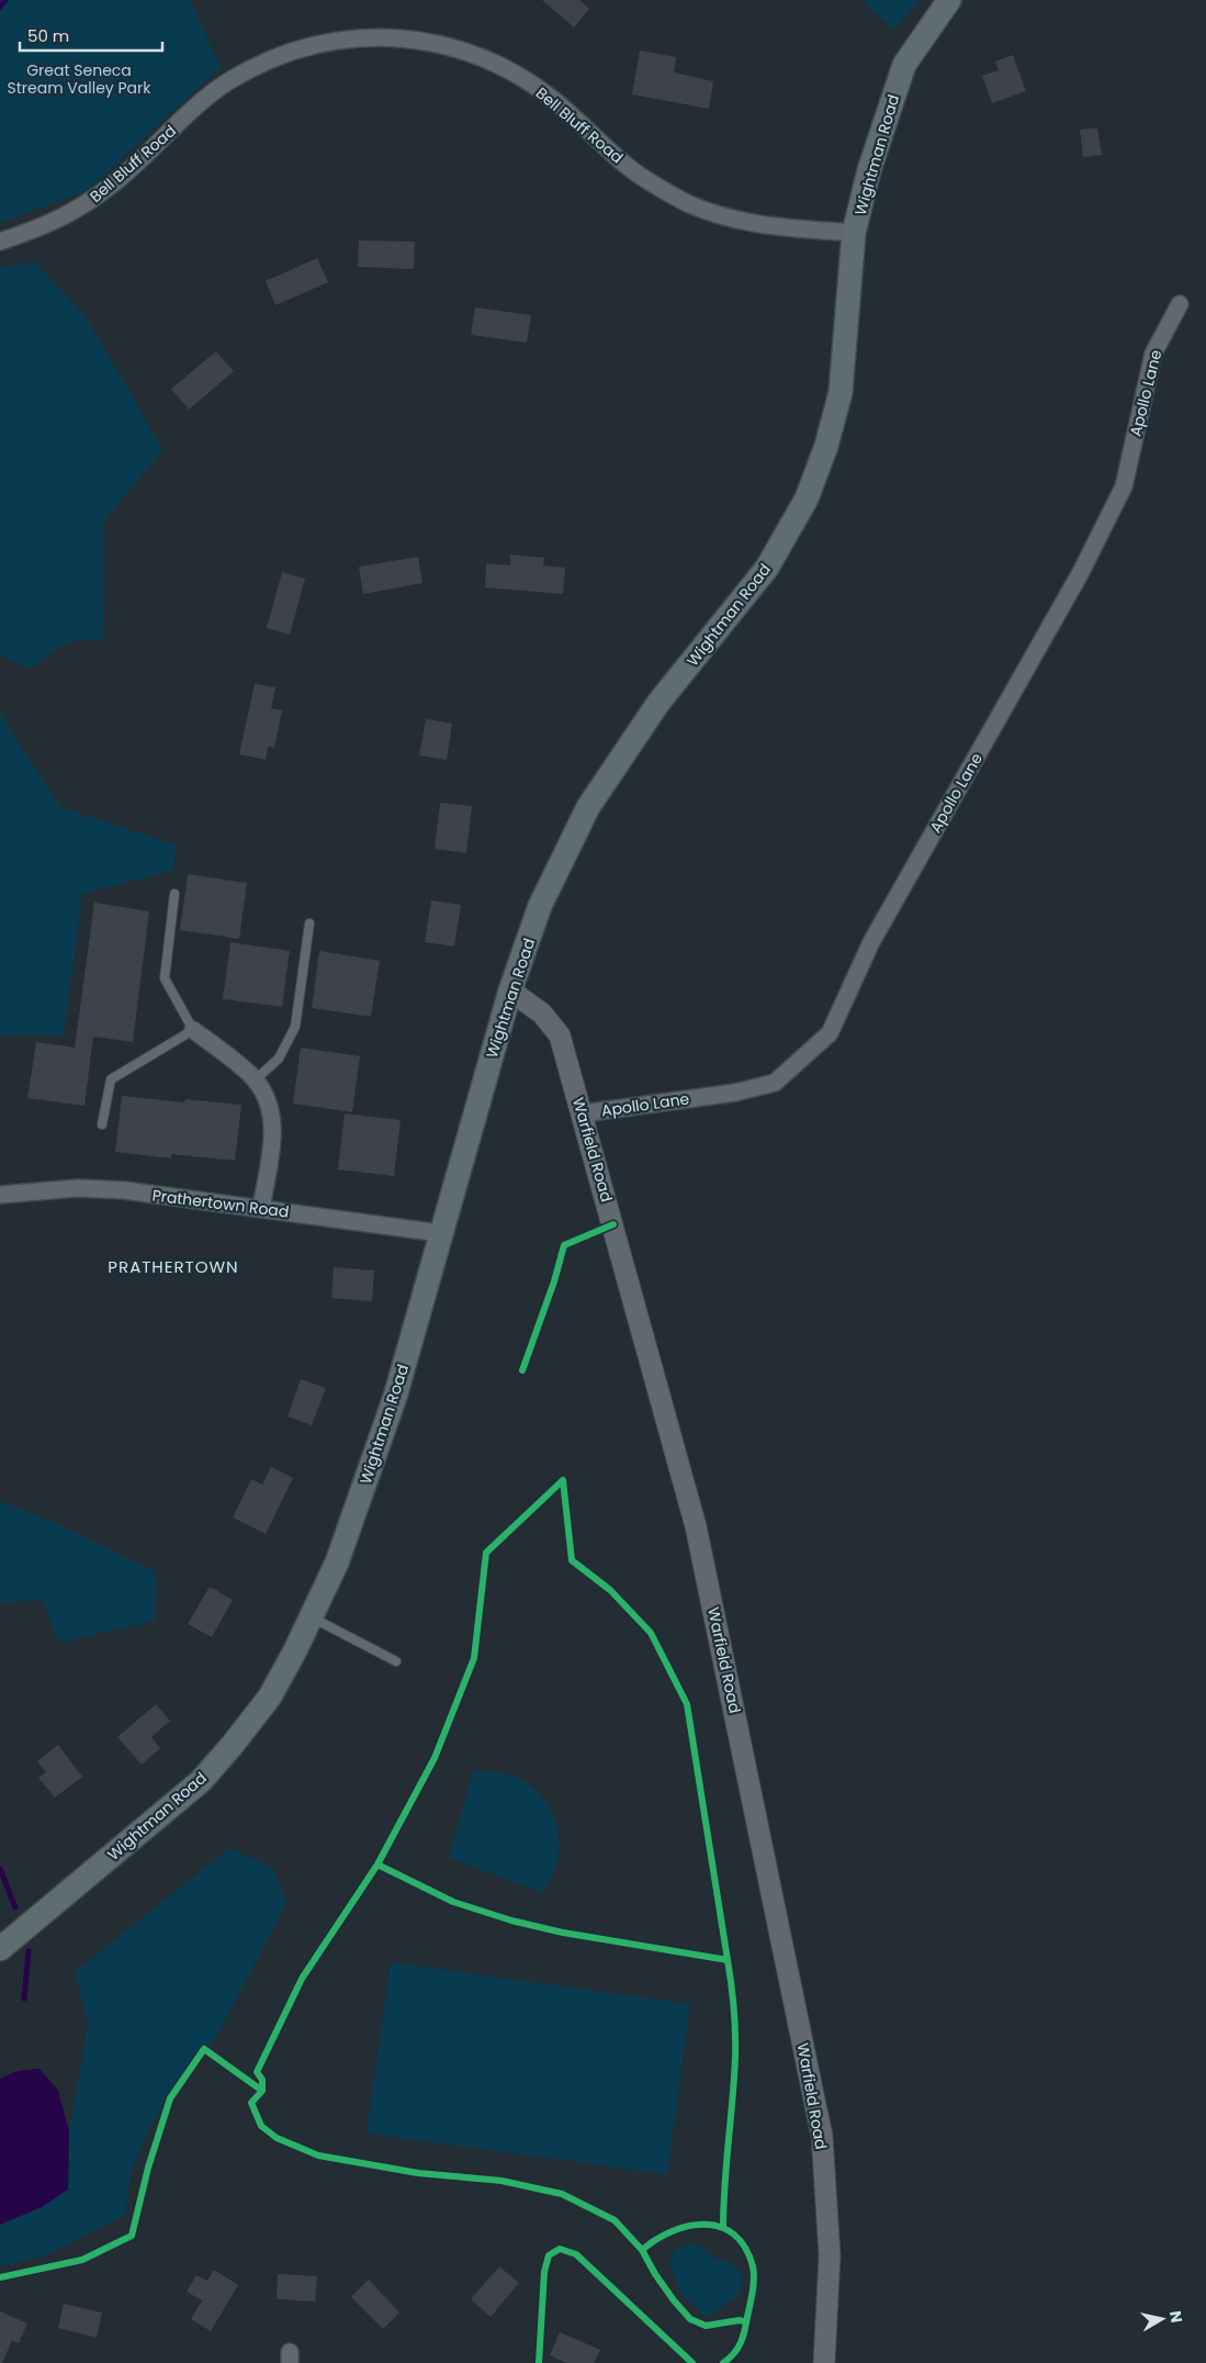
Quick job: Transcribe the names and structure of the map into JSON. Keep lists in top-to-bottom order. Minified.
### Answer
{"streets":{"main road":["Wightman Road"],"street":["Bell Bluff Road","Apollo Lane","Warfield Road","Prathertown Road"]},"crossings":[["Bell Bluff Road","Wightman Road"],["Wightman Road","Warfield Road"],["Wightman Road","Prathertown Road"],["Apollo Lane","Warfield Road"]],"districts":["PRATHERTOWN"],"parks":["Great Seneca Stream Valley Park"],"scale_bar":"50 m","north":"right"}
